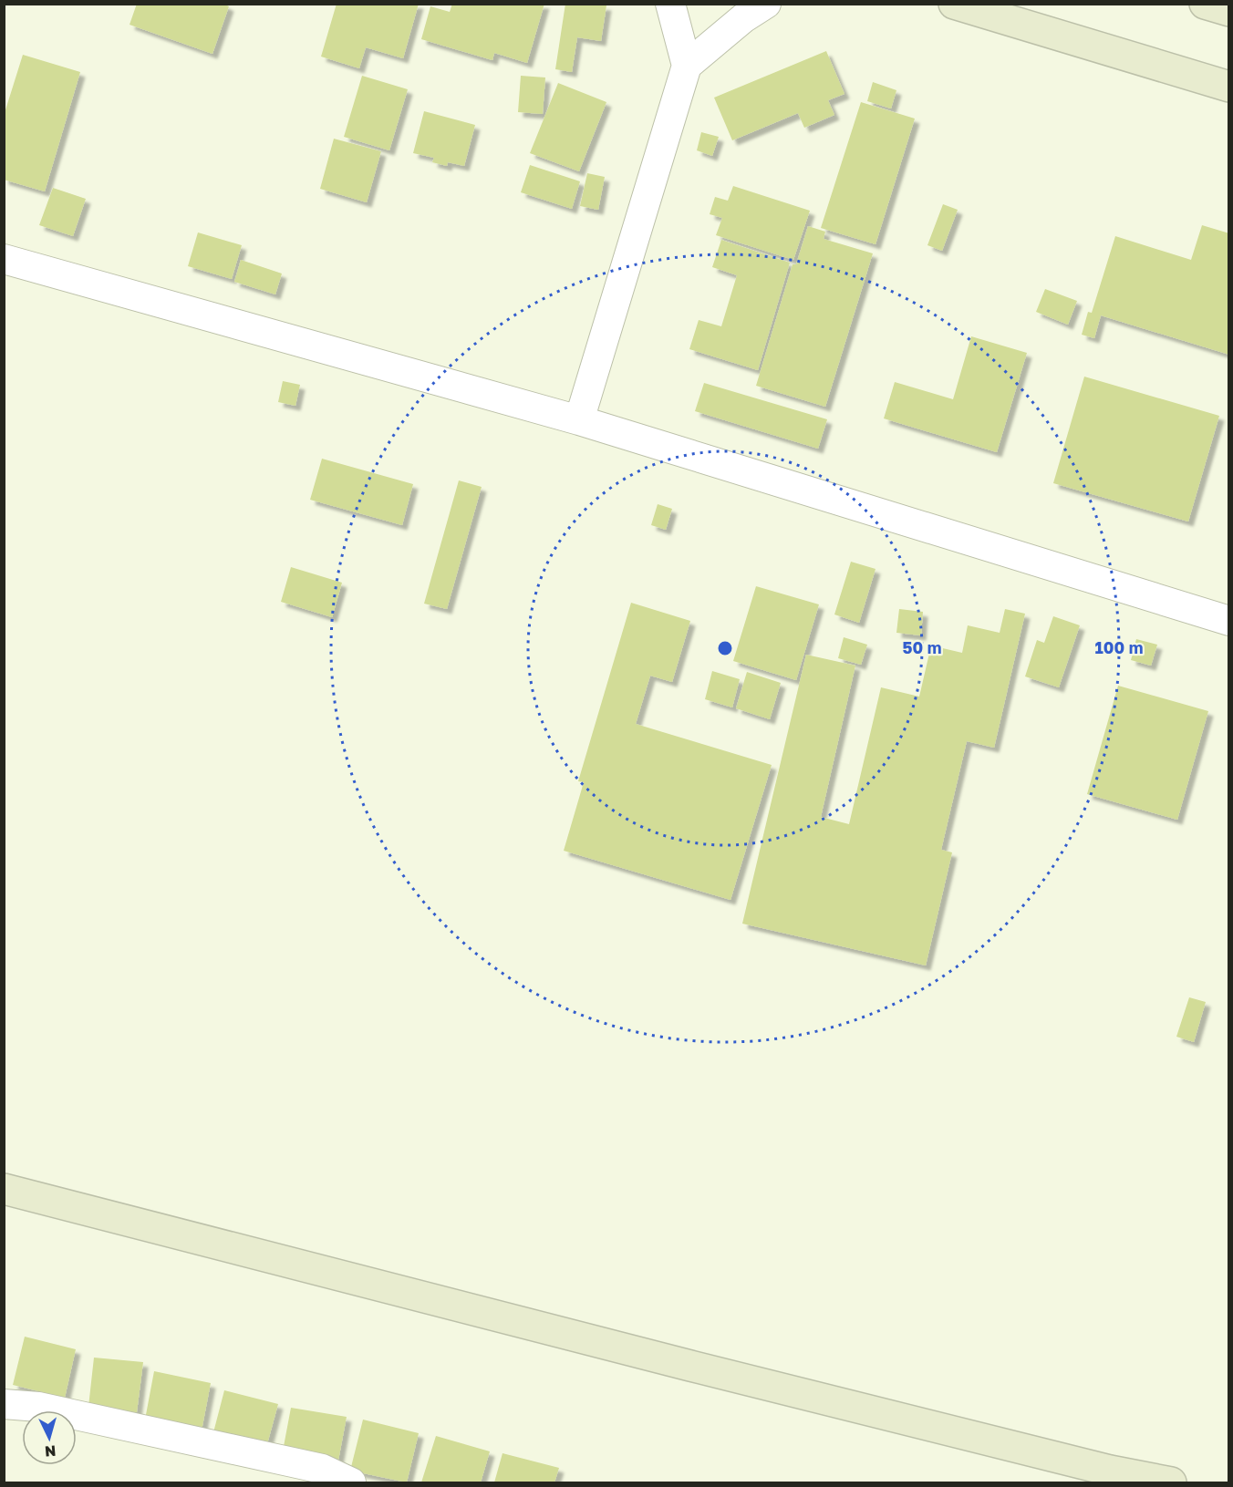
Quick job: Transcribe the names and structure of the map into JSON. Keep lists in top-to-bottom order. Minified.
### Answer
{"north":"bottom","rings":["50 m","100 m"]}
